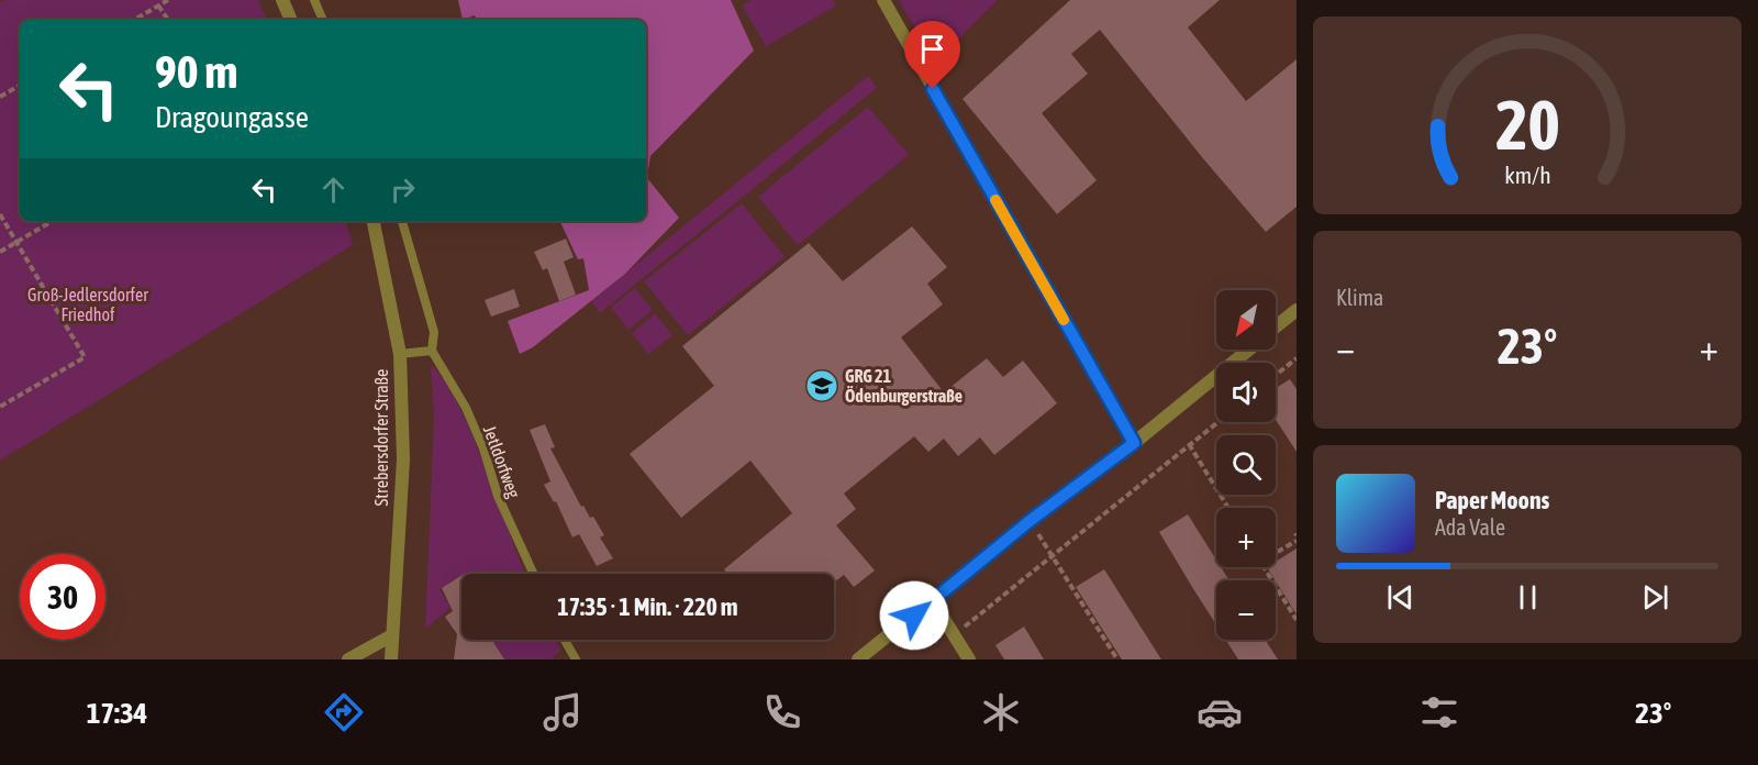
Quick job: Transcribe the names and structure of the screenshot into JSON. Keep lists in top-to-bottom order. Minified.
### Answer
{"streets":{"street":["Strebersdorfer Straße"],"lane":["Jetldorfweg"]},"parks":["Groß-Jedlersdorfer Friedhof"],"places":{"school or university":["GRG 21 Ödenburgerstraße"]},"north":"bottom left","page":{"turn":["90 m","Dragoungasse"],"tile":"Klima","map_buttons":["+","−"],"heat":["−","23°","+"],"song":["Paper Moons","Ada Vale"],"limit":"30","trip":"17:35 · 1 Min. · 220 m","tabs":["17:34","23°"],"gauge":["20","km/h"]}}
